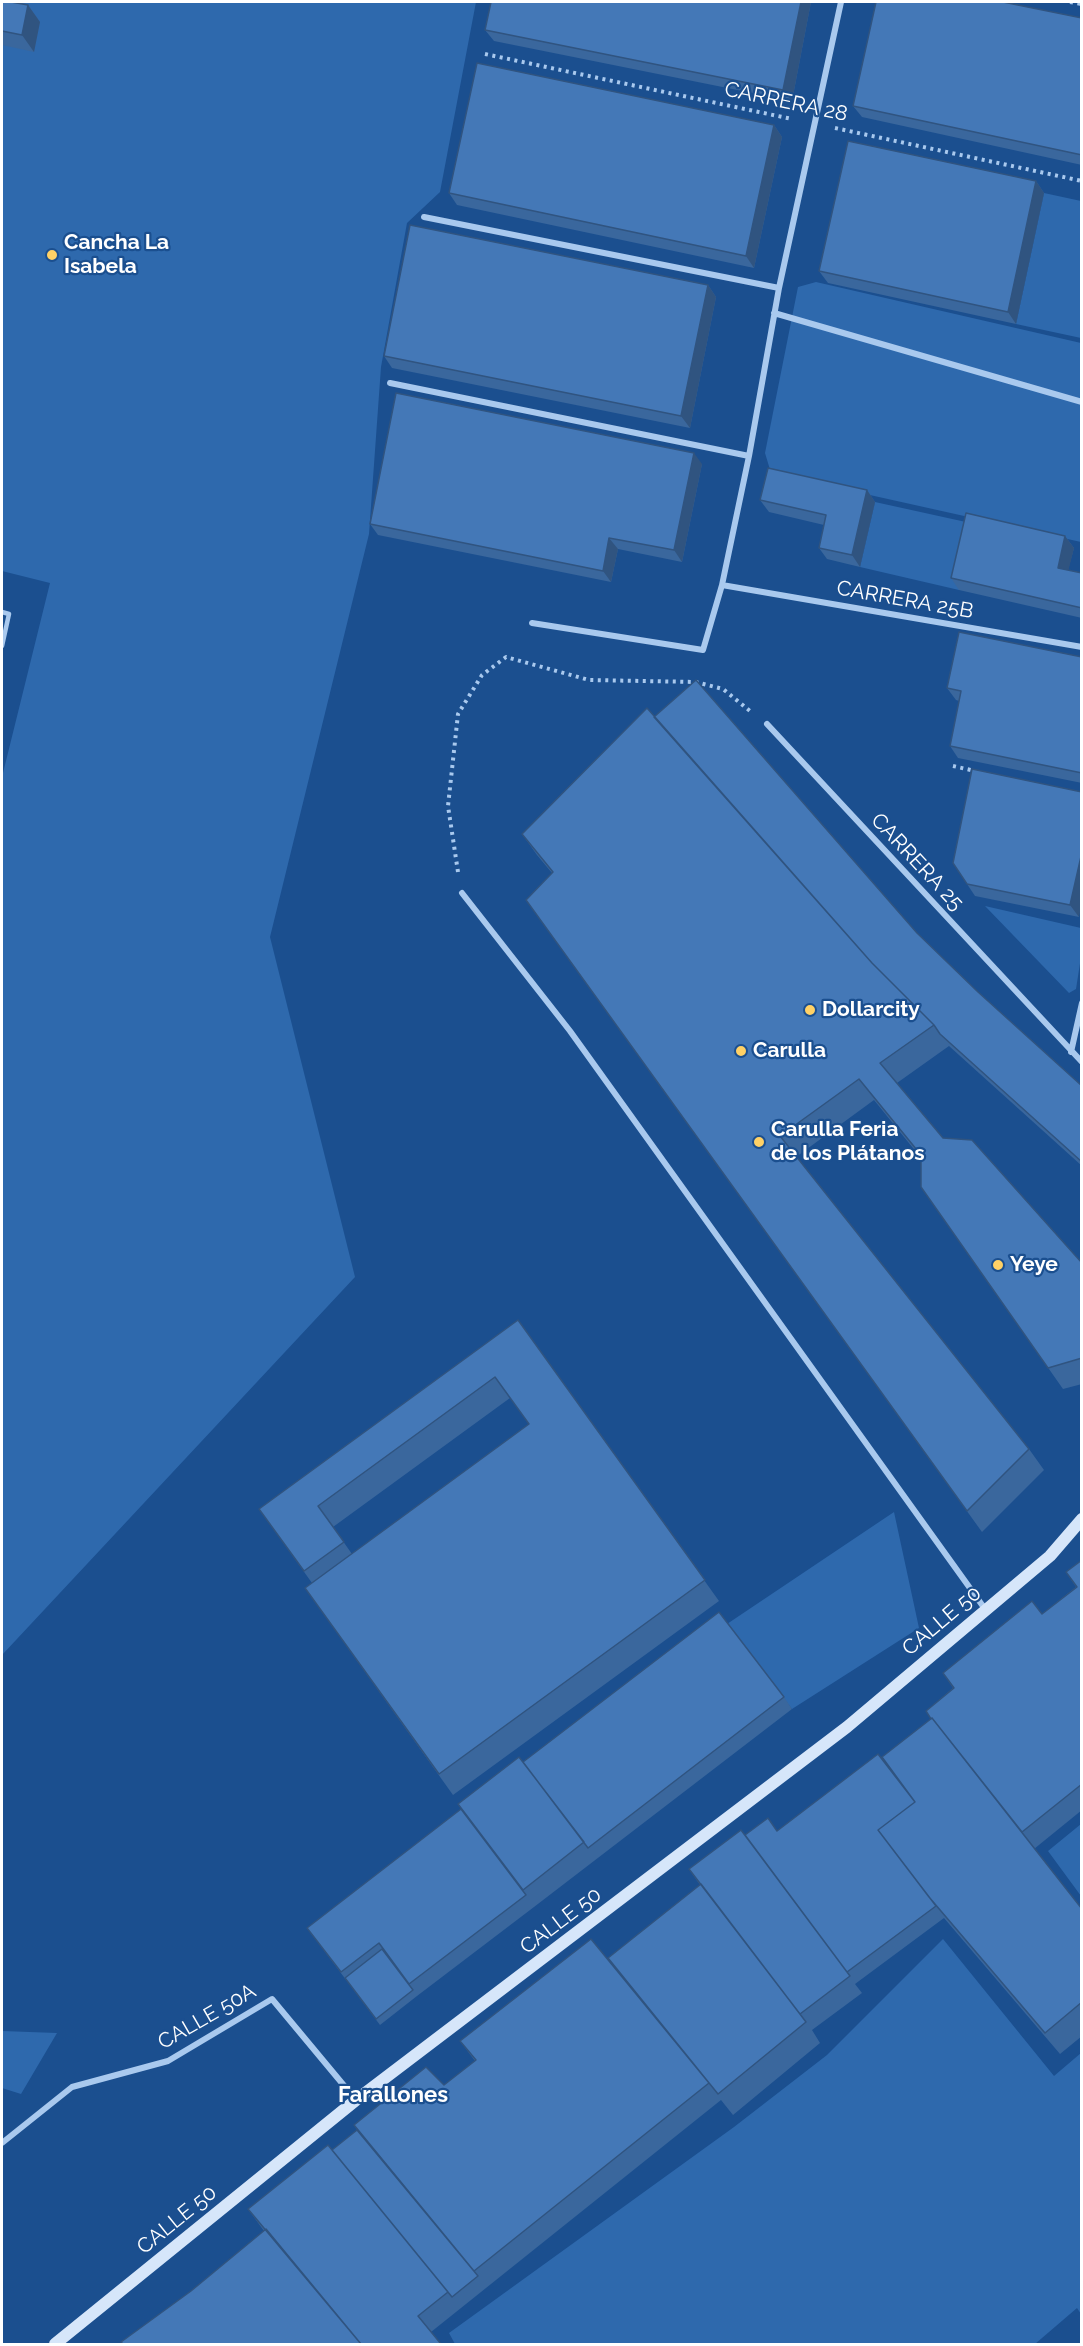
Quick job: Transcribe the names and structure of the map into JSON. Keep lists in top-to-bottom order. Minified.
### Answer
{"streets":{"street":["CARRERA 25B","CARRERA 25","CALLE 50","CALLE 50A"],"path":["CARRERA 28"]},"crossings":[["CALLE 50","CALLE 50A"]],"districts":["Farallones"],"places":["Cancha La Isabela","Dollarcity","Carulla","Carulla Feria de los Plátanos","Yeye"]}
